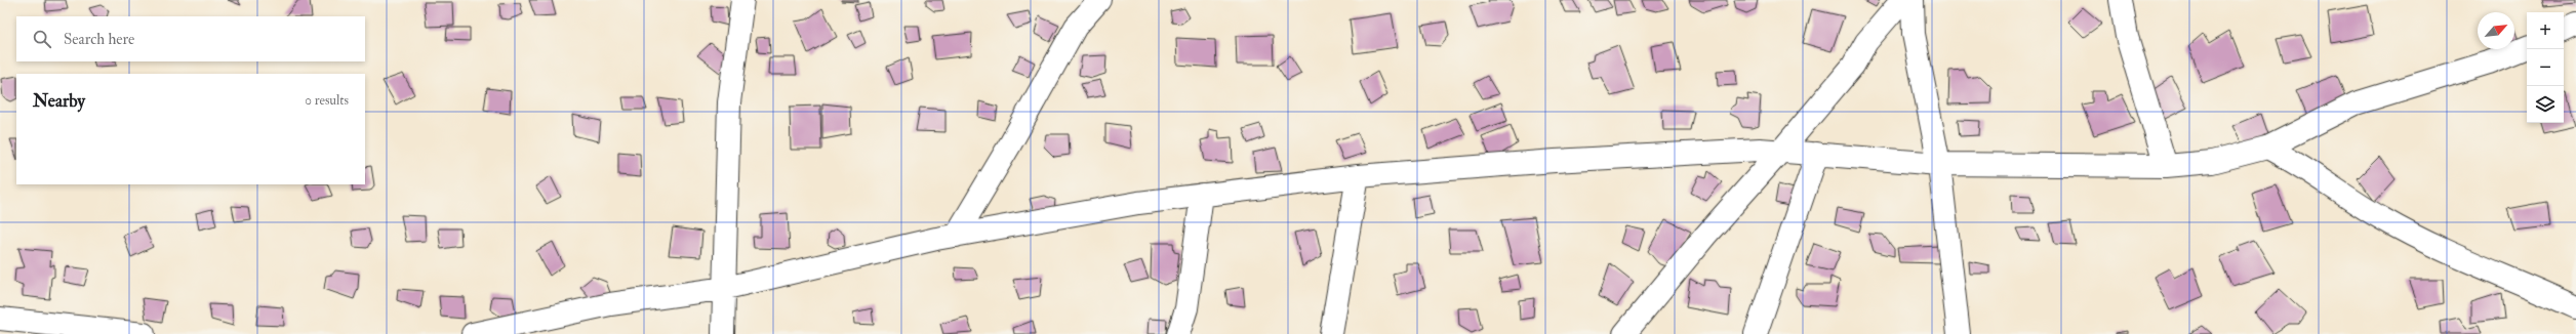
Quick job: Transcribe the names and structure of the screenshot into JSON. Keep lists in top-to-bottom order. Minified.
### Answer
{"north":"top right","page":{"map_buttons":["+","−"],"search":"Search here","heading":["Nearby","0 results"]}}
